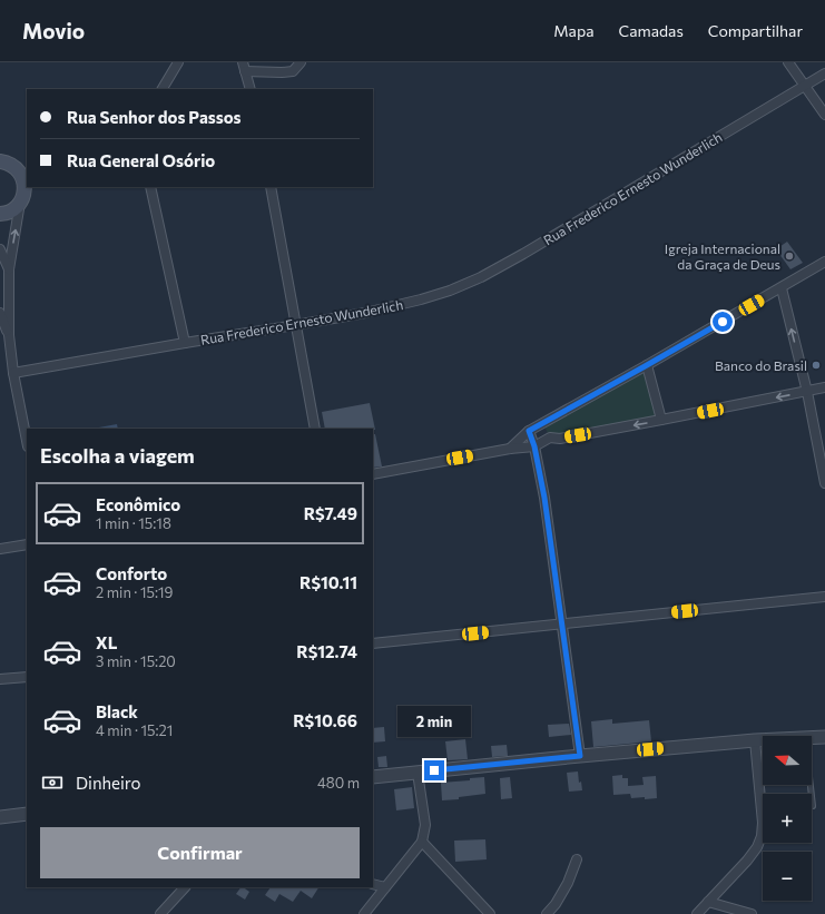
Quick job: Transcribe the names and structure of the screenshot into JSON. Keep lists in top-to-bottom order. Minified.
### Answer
{"streets":{"street":["Rua Frederico Ernesto Wunderlich"]},"places":["Igreja Internacional da Graça de Deus","Banco do Brasil"],"north":"left","page":{"header":"Movio","nav":["Mapa","Camadas","Compartilhar"],"banner":["Rua Senhor dos Passos","Rua General Osório"],"heading":"Escolha a viagem","list":[{"name":"Econômico","note":"1 min · 15:18","value":"R$7.49"},{"name":"Conforto","note":"2 min · 15:19","value":"R$10.11"},{"name":"XL","note":"3 min · 15:20","value":"R$12.74"},{"name":"Black","note":"4 min · 15:21","value":"R$10.66"}],"bubble":"2 min","map_buttons":["+","−"],"pay":["Dinheiro","480 m"],"buttons":"Confirmar"}}
